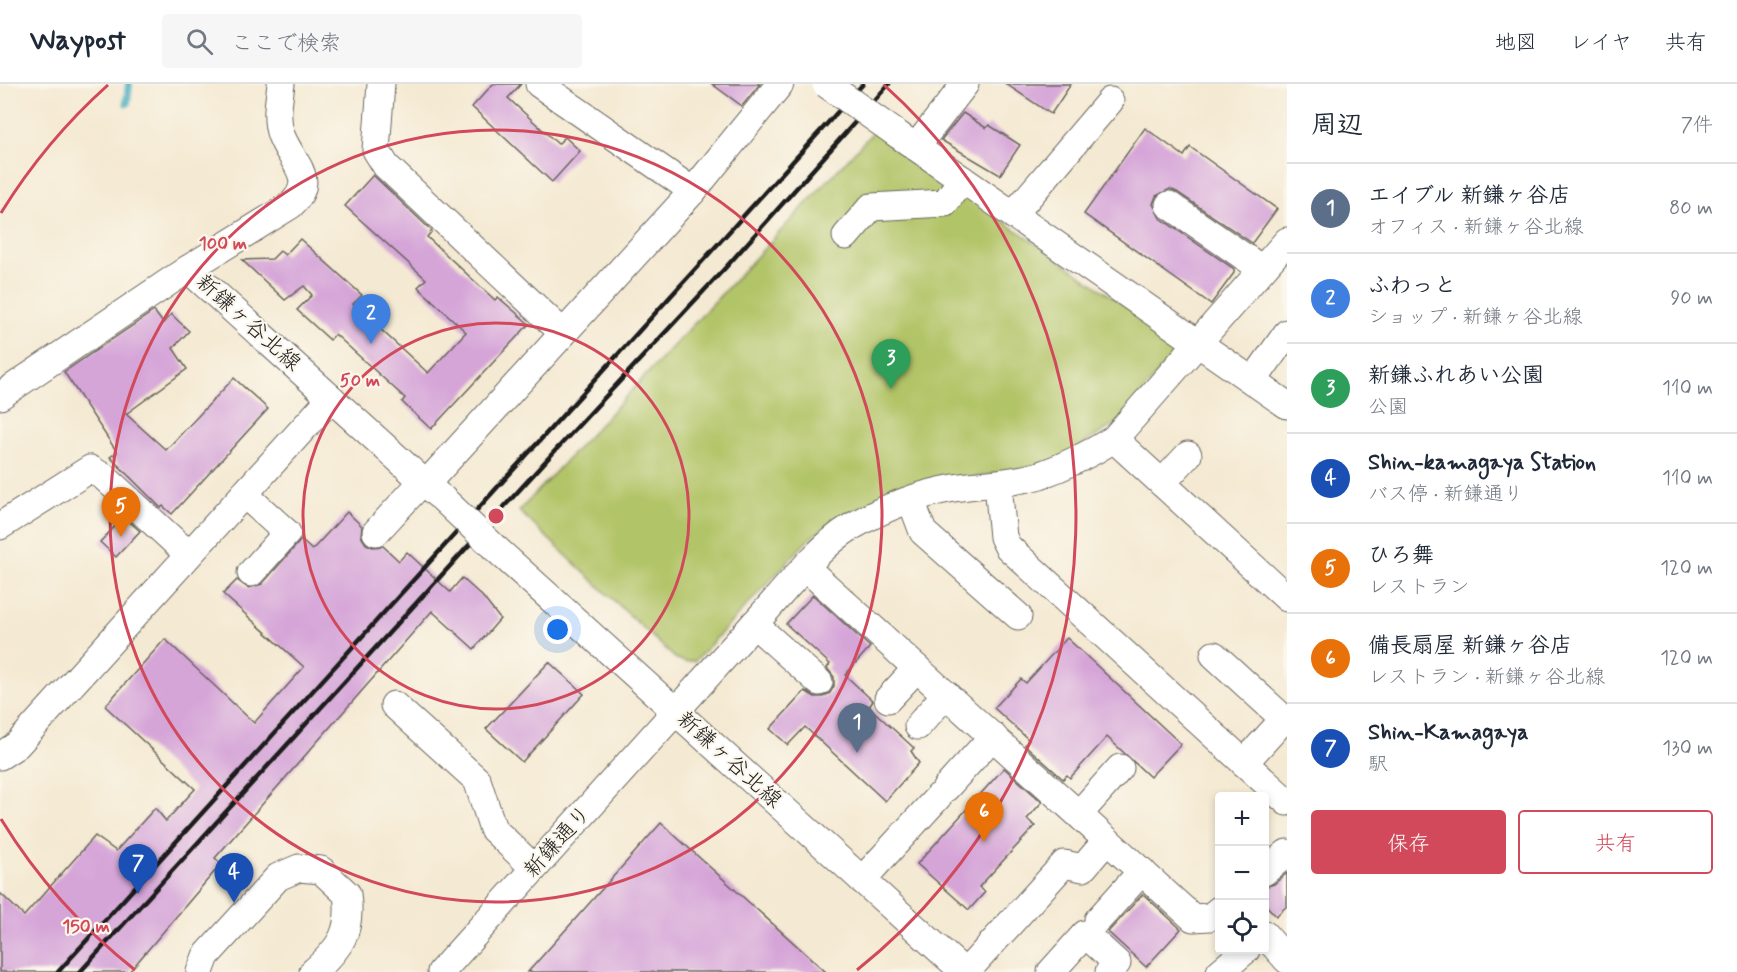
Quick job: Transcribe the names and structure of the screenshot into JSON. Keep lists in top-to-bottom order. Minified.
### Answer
{"streets":{"street":["新鎌ヶ谷北線","新鎌通り"]},"crossings":[["新鎌ヶ谷北線","新鎌通り"]],"page":{"header":"Waypost","search":"ここで検索","nav":["地図","レイヤ","共有"],"heading":["周辺","7件"],"list":[{"mark":"1","name":"エイブル 新鎌ヶ谷店","note":"オフィス · 新鎌ヶ谷北線","value":"80 m"},{"mark":"2","name":"ふわっと","note":"ショップ · 新鎌ヶ谷北線","value":"90 m"},{"mark":"3","name":"新鎌ふれあい公園","note":"公園","value":"110 m"},{"mark":"4","name":"Shin-kamagaya Station","note":"バス停 · 新鎌通り","value":"110 m"},{"mark":"5","name":"ひろ舞","note":"レストラン","value":"120 m"},{"mark":"6","name":"備長扇屋 新鎌ヶ谷店","note":"レストラン · 新鎌ヶ谷北線","value":"120 m"},{"mark":"7","name":"Shin-Kamagaya","note":"駅","value":"130 m"}],"pins":["2","3","5","1","6","7","4"],"map_buttons":["+","−"],"buttons":["保存","共有"]},"rings":["100 m","50 m","150 m"]}
